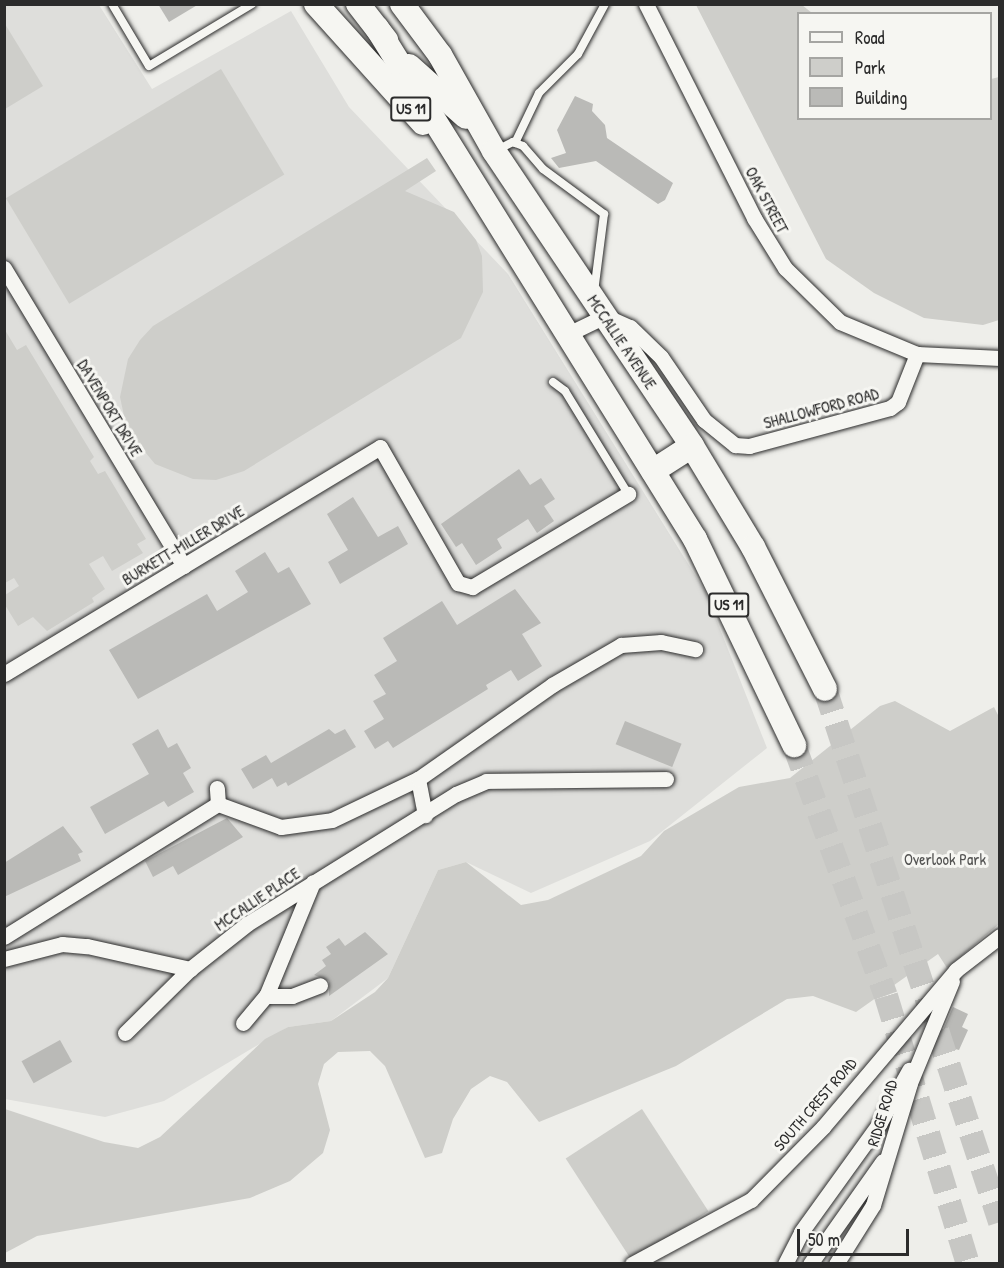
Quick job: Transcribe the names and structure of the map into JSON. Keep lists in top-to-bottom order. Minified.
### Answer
{"streets":{"main road":["US 11","MCCALLIE AVENUE"],"street":["OAK STREET","DAVENPORT DRIVE","SHALLOWFORD ROAD","BURKETT-MILLER DRIVE","MCCALLIE PLACE","SOUTH CREST ROAD","RIDGE ROAD"]},"crossings":[["OAK STREET","SHALLOWFORD ROAD"],["MCCALLIE AVENUE","SHALLOWFORD ROAD"],["DAVENPORT DRIVE","BURKETT-MILLER DRIVE"],["SOUTH CREST ROAD","RIDGE ROAD"]],"parks":["Overlook Park"],"legend":["Road","Park","Building"],"scale_bar":"50 m"}
